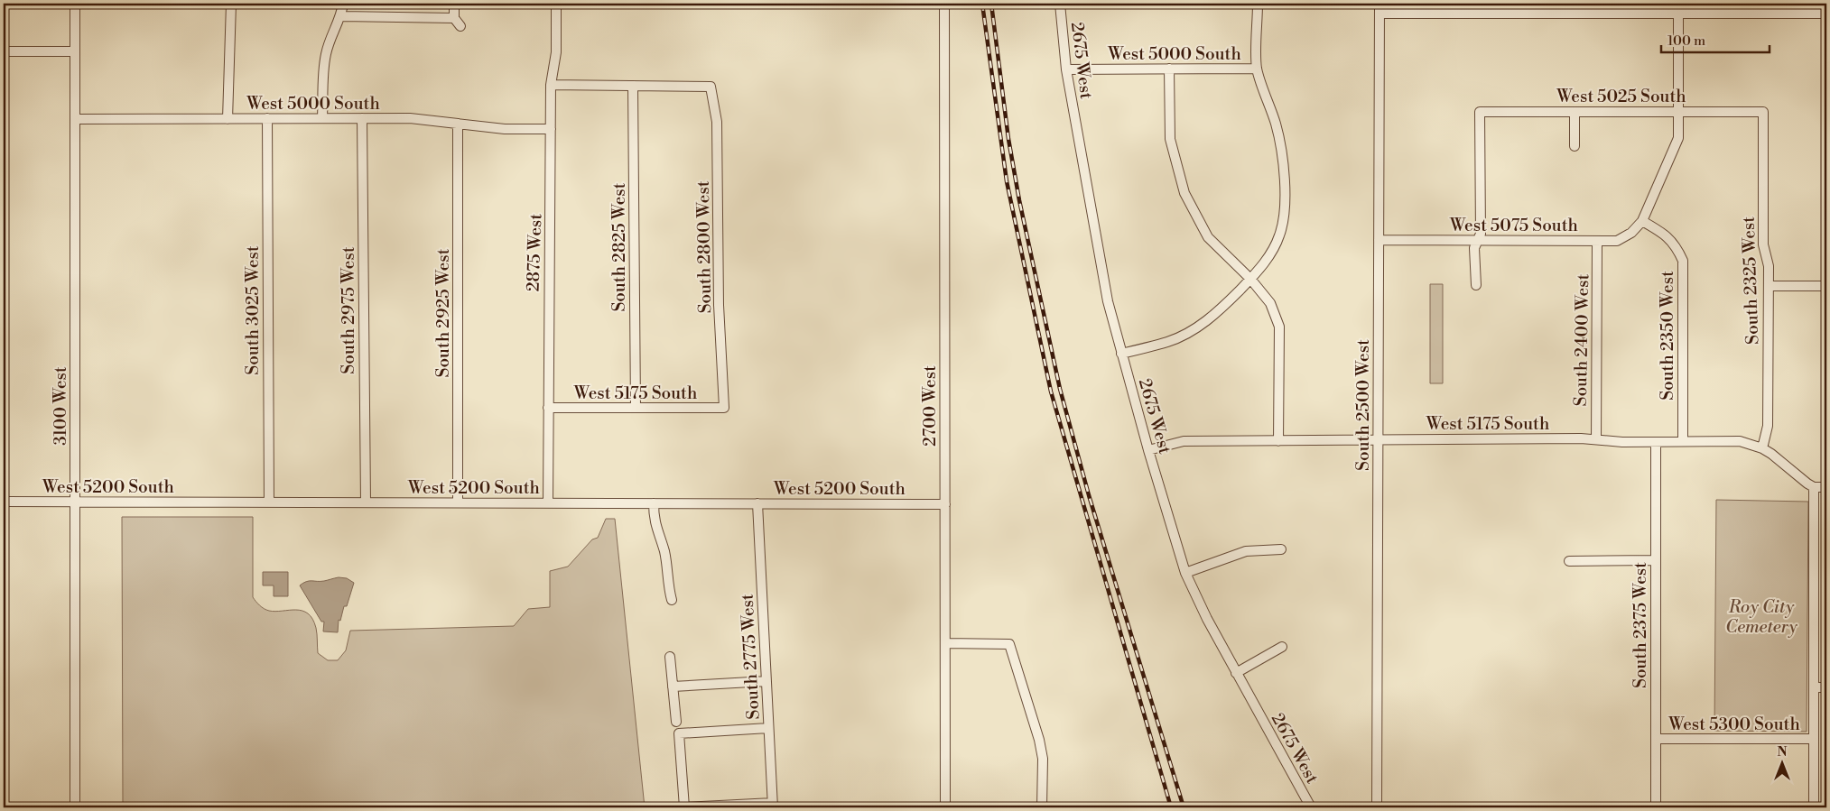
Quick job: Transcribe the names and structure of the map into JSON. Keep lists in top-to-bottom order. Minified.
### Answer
{"streets":{"street":["West 5000 South","2675 West","West 5025 South","West 5075 South","South 2825 West","South 2800 West","2875 West","South 2325 West","South 3025 West","South 2975 West","South 2925 West","South 2350 West","South 2400 West","West 5175 South","South 2500 West","3100 West","2700 West","West 5200 South","South 2375 West","South 2775 West","West 5300 South"]},"crossings":[["West 5000 South","2675 West"],["West 5000 South","2875 West"],["West 5000 South","South 3025 West"],["West 5000 South","South 2975 West"],["West 5000 South","South 2925 West"],["West 5000 South","3100 West"],["2675 West","West 5175 South"],["West 5025 South","West 5075 South"],["West 5025 South","South 2325 West"],["West 5075 South","South 2350 West"],["West 5075 South","South 2400 West"],["West 5075 South","South 2500 West"],["South 2825 West","South 2800 West"],["South 2825 West","West 5175 South"],["South 2800 West","West 5175 South"],["2875 West","West 5175 South"],["2875 West","West 5200 South"],["South 2325 West","West 5175 South"],["South 3025 West","West 5200 South"],["South 2975 West","West 5200 South"],["South 2925 West","West 5200 South"],["South 2350 West","West 5175 South"],["South 2400 West","West 5175 South"],["West 5175 South","South 2500 West"],["West 5175 South","South 2375 West"],["3100 West","West 5200 South"],["2700 West","West 5200 South"],["West 5200 South","South 2775 West"],["South 2375 West","West 5300 South"]],"parks":["Roy City Cemetery"],"scale_bar":"100 m","north":"top"}
